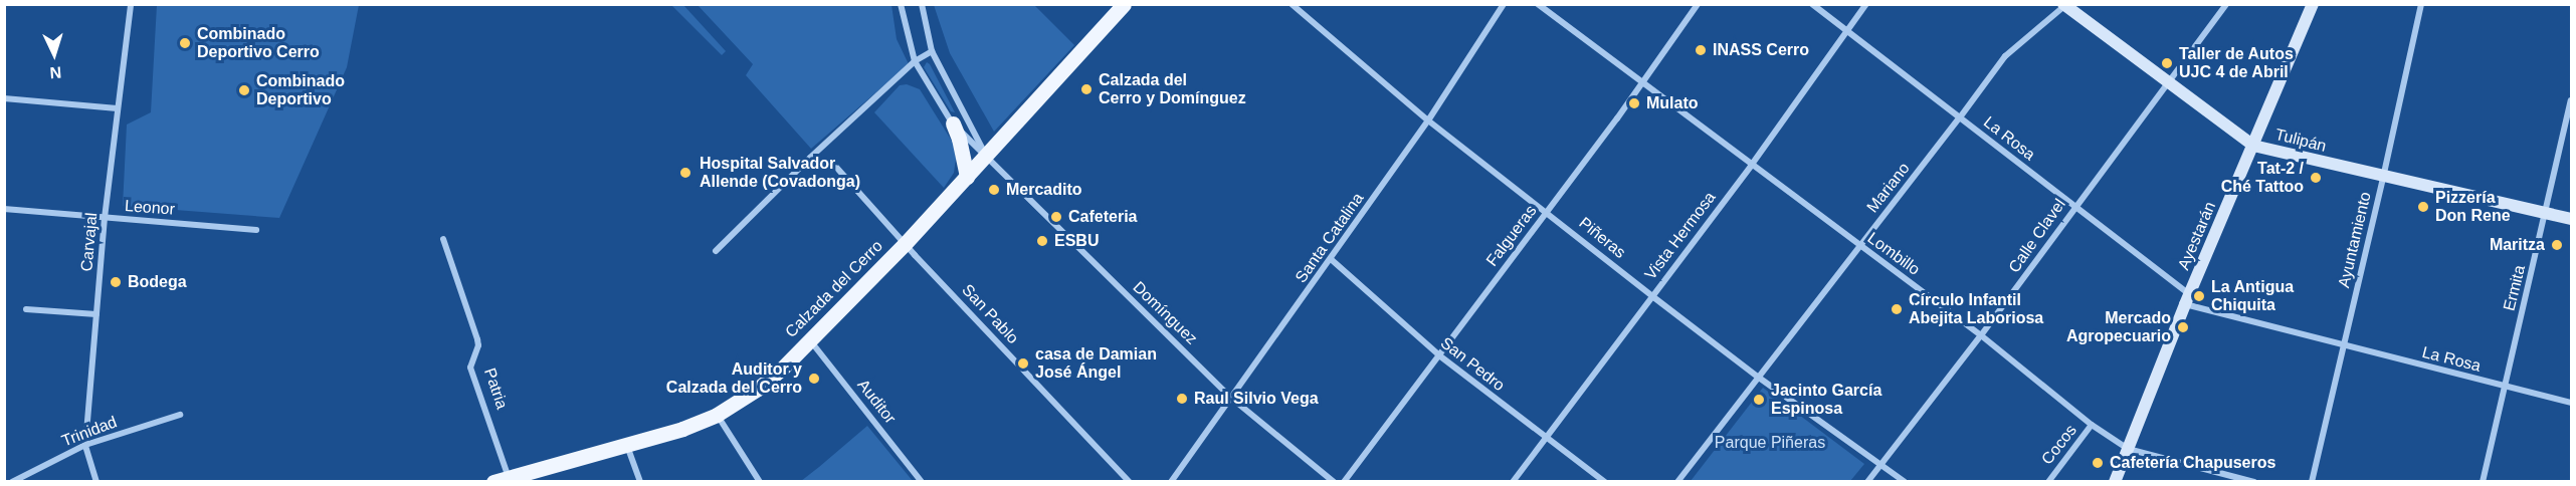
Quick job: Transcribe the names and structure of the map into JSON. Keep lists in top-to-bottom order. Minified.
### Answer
{"streets":{"main road":["Calzada del Cerro"],"street":["La Rosa","Tulipán","Mariano","Leonor","Falgueras","Vista Hermosa","Calle Clavel","Ayestarán","Santa Catalina","Piñeras","Ayuntamiento","Carvajal","Lombillo","Ermita","Domínguez","San Pablo","San Pedro","Patria","Auditor","Trinidad","Cocos"]},"crossings":[["La Rosa","Mariano"],["La Rosa","Vista Hermosa"],["La Rosa","Calle Clavel"],["La Rosa","Ayestarán"],["La Rosa","Ayuntamiento"],["La Rosa","Ermita"],["Tulipán","Mariano"],["Tulipán","Calle Clavel"],["Tulipán","Ayestarán"],["Tulipán","Ayuntamiento"],["Tulipán","Ermita"],["Mariano","Piñeras"],["Mariano","Lombillo"],["Leonor","Carvajal"],["Falgueras","Piñeras"],["Falgueras","Lombillo"],["Falgueras","San Pedro"],["Vista Hermosa","Piñeras"],["Vista Hermosa","Lombillo"],["Vista Hermosa","San Pedro"],["Calle Clavel","Piñeras"],["Calle Clavel","Lombillo"],["Ayestarán","Lombillo"],["Santa Catalina","Piñeras"],["Santa Catalina","Domínguez"],["Santa Catalina","San Pedro"],["Carvajal","Trinidad"],["Lombillo","Cocos"],["Calzada del Cerro","Domínguez"],["Calzada del Cerro","San Pablo"],["Calzada del Cerro","Patria"],["Calzada del Cerro","Auditor"]],"parks":["Parque Piñeras"],"places":["Combinado Deportivo Cerro","INASS Cerro","Taller de Autos UJC 4 de Abril","Calzada del Cerro y Domínguez","Combinado Deportivo","Mulato","Hospital Salvador Allende (Covadonga)","Tat-2 / Ché Tattoo","Mercadito","Pizzería Don Rene","Cafeteria","ESBU","Maritza","Bodega","La Antigua Chiquita","Círculo Infantil Abejita Laboriosa","Mercado Agropecuario","casa de Damian José Ángel","Auditor y Calzada del Cerro","Raul Silvio Vega","Jacinto García Espinosa","Cafetería Chapuseros"],"north":"bottom"}
